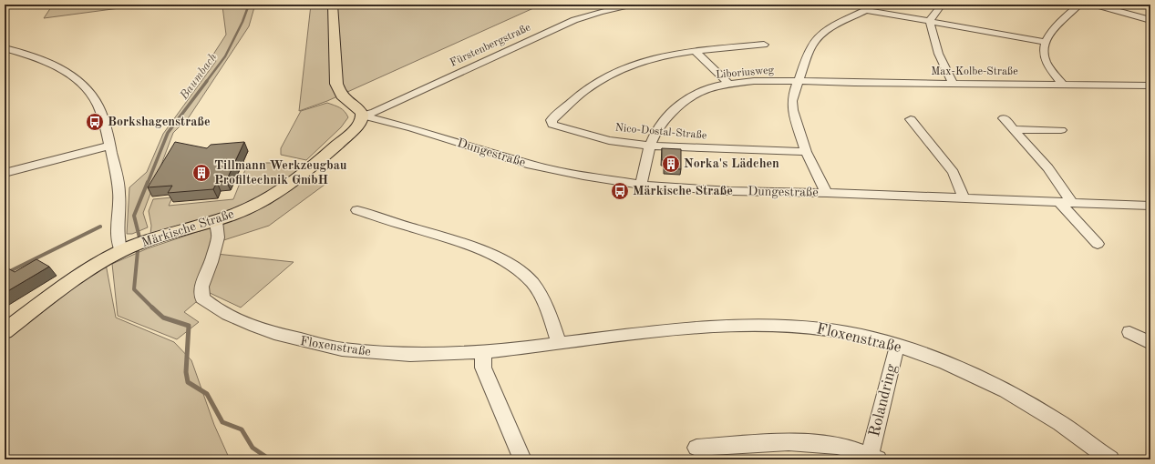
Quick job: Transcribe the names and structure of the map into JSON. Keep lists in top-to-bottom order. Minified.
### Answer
{"streets":{"main road":["Märkische Straße"],"street":["Fürstenbergstraße","Max-Kolbe-Straße","Liboriusweg","Nico-Dostal-Straße","Dungestraße","Floxenstraße","Rolandring"]},"crossings":[["Fürstenbergstraße","Dungestraße"],["Fürstenbergstraße","Märkische Straße"],["Max-Kolbe-Straße","Liboriusweg"],["Liboriusweg","Nico-Dostal-Straße"],["Liboriusweg","Dungestraße"],["Dungestraße","Märkische Straße"],["Märkische Straße","Floxenstraße"],["Floxenstraße","Rolandring"]],"water":["Baumbach"],"places":{"bus stop":["Borkshagenstraße","Märkische Straße"],"building":["Norka's Lädchen","Tillmann Werkzeugbau Profiltechnik GmbH"]}}
